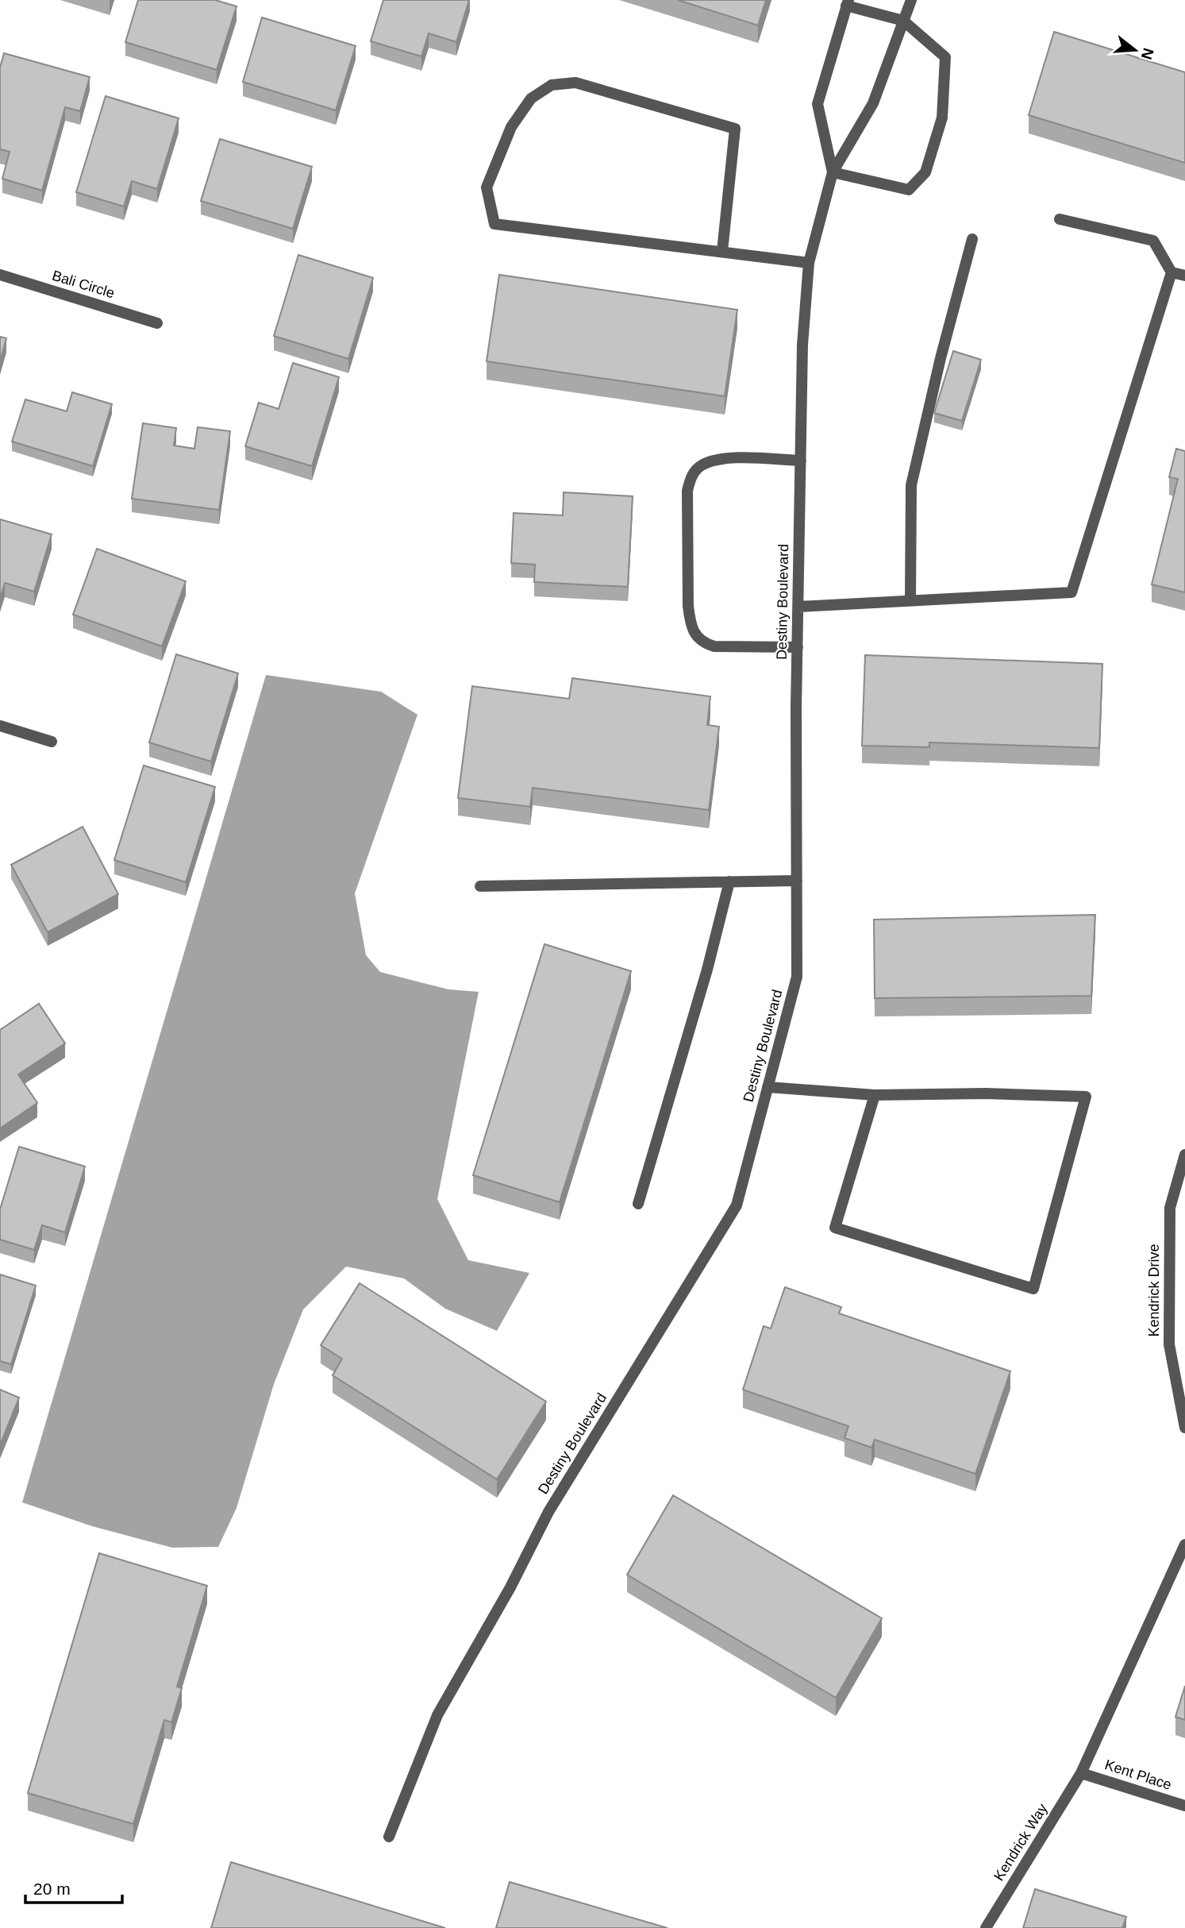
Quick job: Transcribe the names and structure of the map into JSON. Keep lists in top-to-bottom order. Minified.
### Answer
{"streets":{"street":["Bali Circle","Destiny Boulevard","Kendrick Drive","Kent Place","Kendrick Way"]},"crossings":[["Kent Place","Kendrick Way"]],"scale_bar":"20 m","north":"right"}
